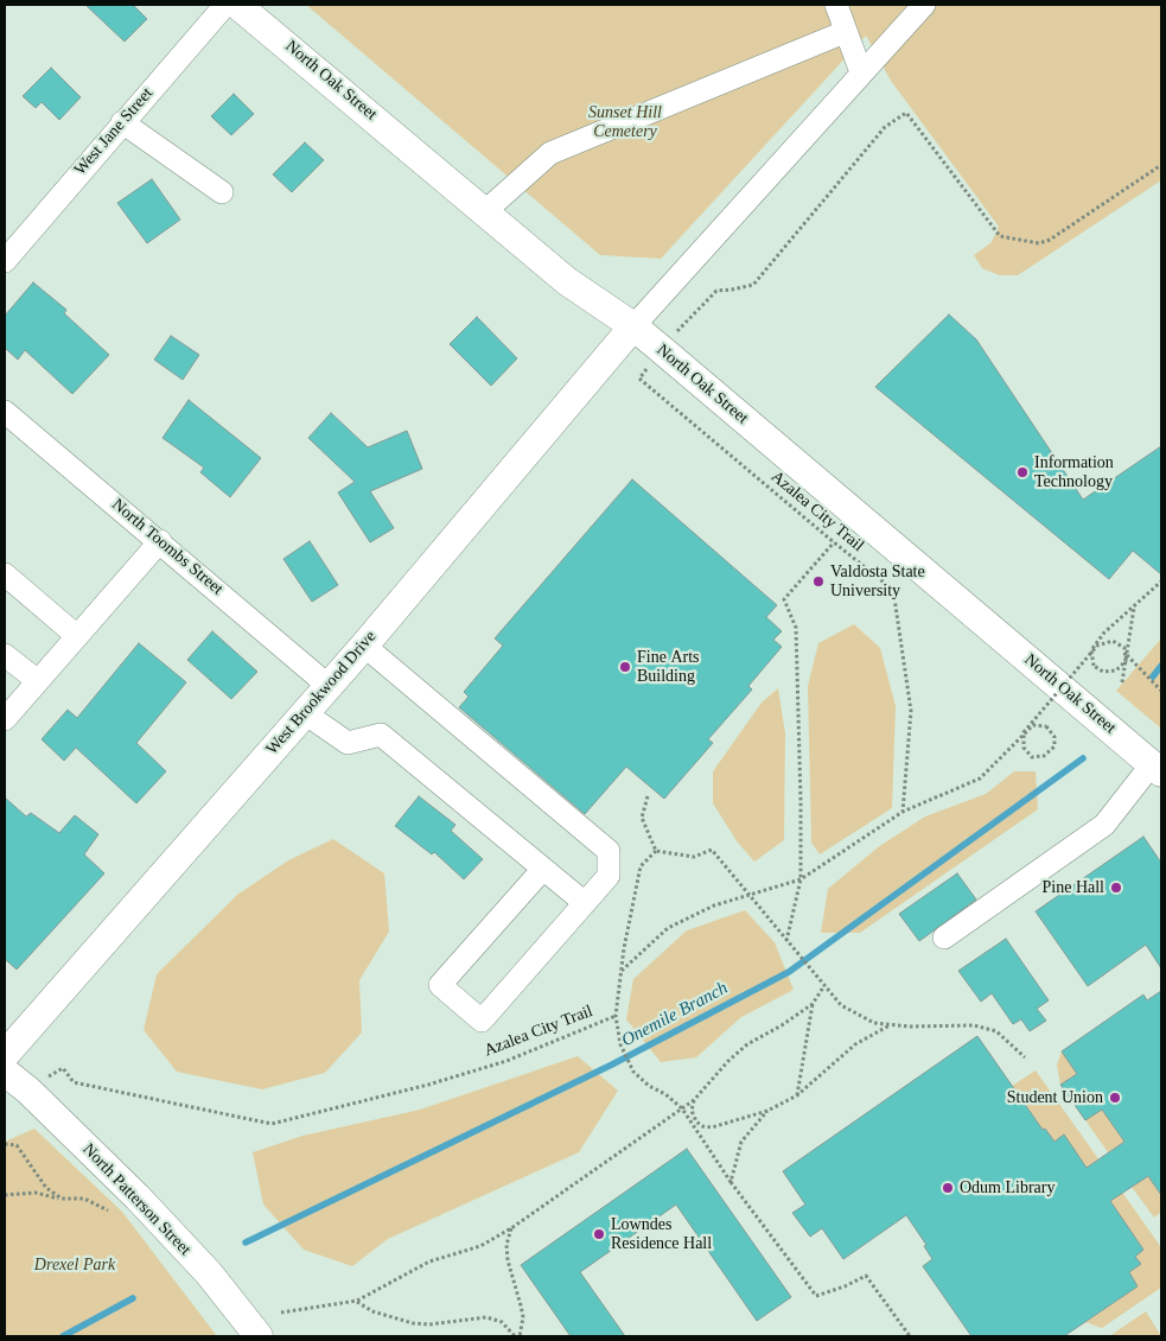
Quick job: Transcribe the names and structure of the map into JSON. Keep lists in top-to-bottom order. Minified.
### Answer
{"streets":{"main road":["North Oak Street","West Brookwood Drive","North Patterson Street"],"street":["West Jane Street","North Toombs Street"],"path":["Azalea City Trail"]},"crossings":[["North Oak Street","Azalea City Trail"],["North Oak Street","West Brookwood Drive"],["North Toombs Street","West Brookwood Drive"]],"water":["Onemile Branch"],"parks":["Sunset Hill Cemetery","Drexel Park"],"places":["Information Technology","Valdosta State University","Fine Arts Building","Pine Hall","Student Union","Odum Library","Lowndes Residence Hall"]}
